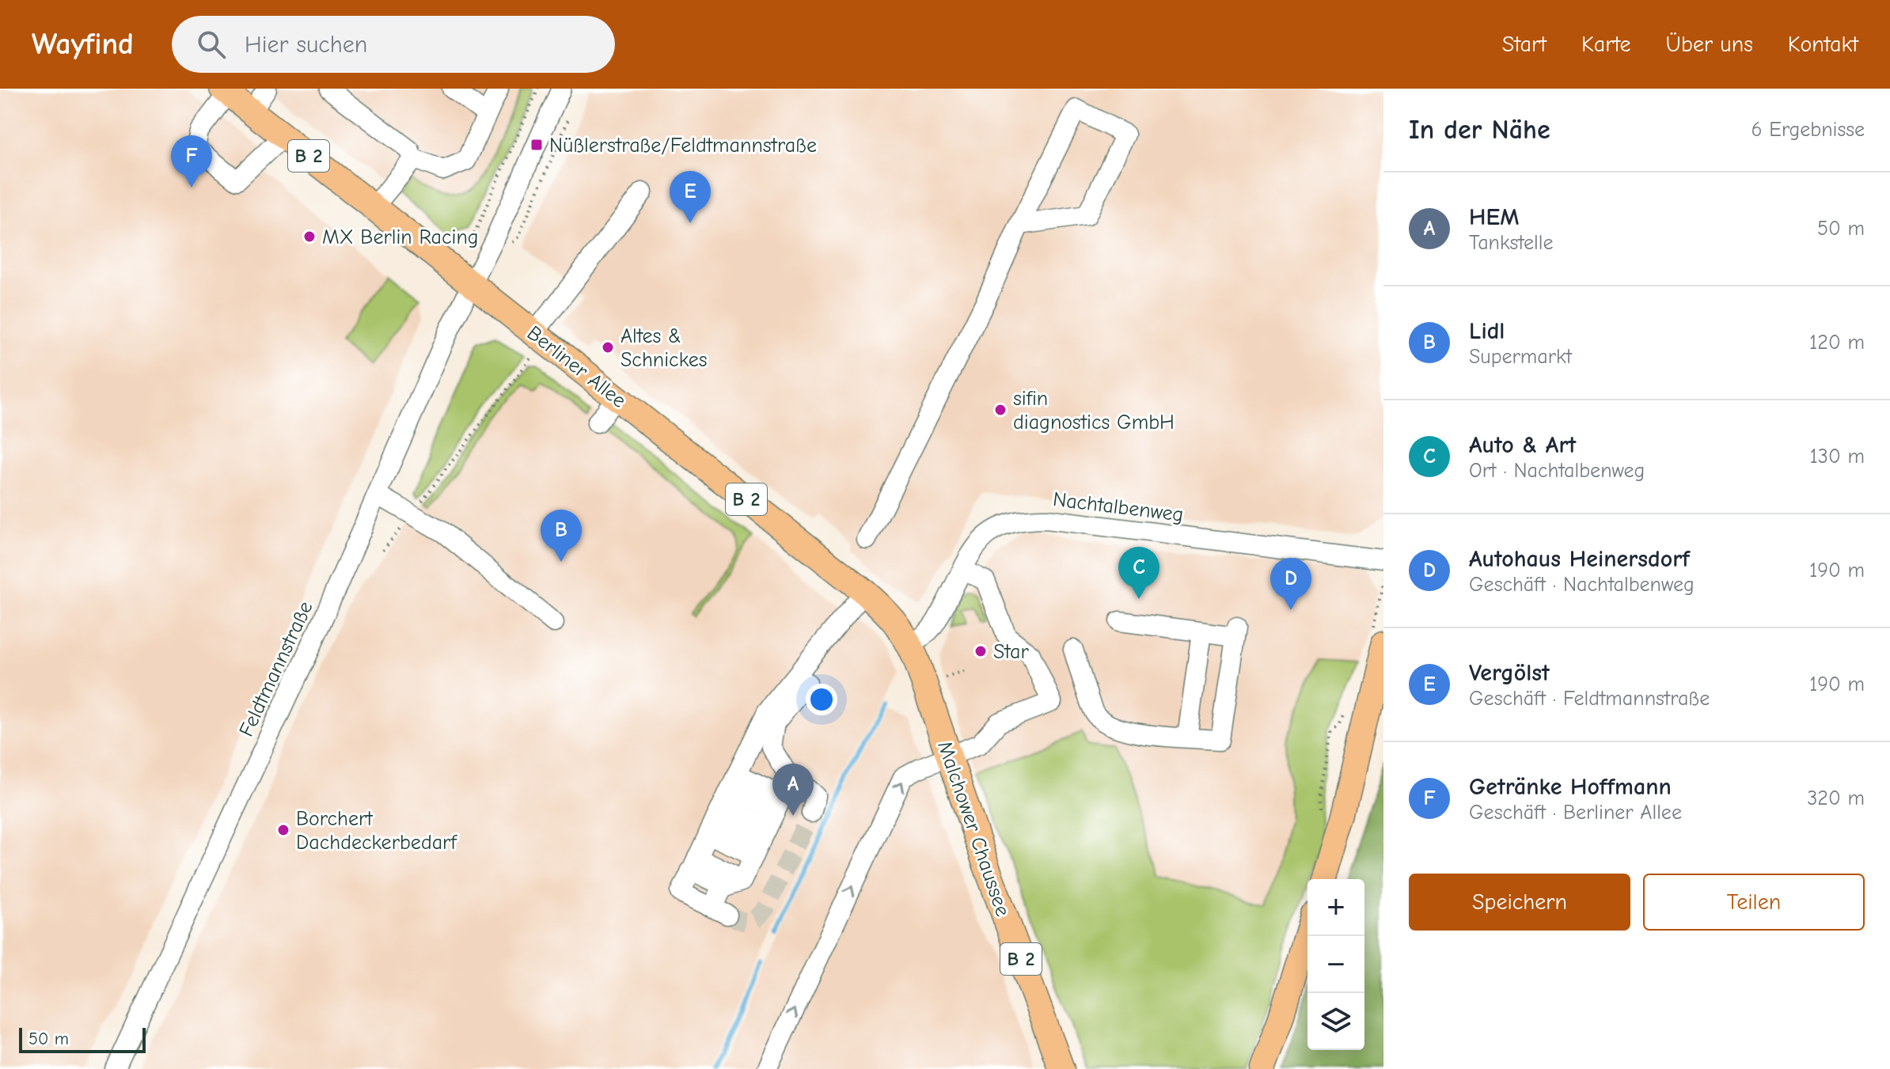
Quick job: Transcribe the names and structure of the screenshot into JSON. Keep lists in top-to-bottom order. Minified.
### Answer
{"streets":{"main road":["B 2","Berliner Allee","Malchower Chaussee"],"street":["Nachtalbenweg","Feldtmannstraße"]},"crossings":[["Berliner Allee","Nachtalbenweg"],["Berliner Allee","Feldtmannstraße"],["Berliner Allee","Malchower Chaussee"],["Nachtalbenweg","Malchower Chaussee"]],"places":{"transit":["Nüßlerstraße/Feldtmannstraße"],"other":["MX Berlin Racing","Altes & Schnickes","sifin diagnostics GmbH","Star","Borchert Dachdeckerbedarf"]},"scale_bar":"50 m","page":{"header":"Wayfind","search":"Hier suchen","nav":["Start","Karte","Über uns","Kontakt"],"heading":["In der Nähe","6 Ergebnisse"],"pins":["F","E","B","C","D","A"],"list":[{"mark":"A","name":"HEM","note":"Tankstelle","value":"50 m"},{"mark":"B","name":"Lidl","note":"Supermarkt","value":"120 m"},{"mark":"C","name":"Auto & Art","note":"Ort · Nachtalbenweg","value":"130 m"},{"mark":"D","name":"Autohaus Heinersdorf","note":"Geschäft · Nachtalbenweg","value":"190 m"},{"mark":"E","name":"Vergölst","note":"Geschäft · Feldtmannstraße","value":"190 m"},{"mark":"F","name":"Getränke Hoffmann","note":"Geschäft · Berliner Allee","value":"320 m"}],"buttons":["Speichern","Teilen"],"map_buttons":["+","−"],"scale":"50 m"}}
